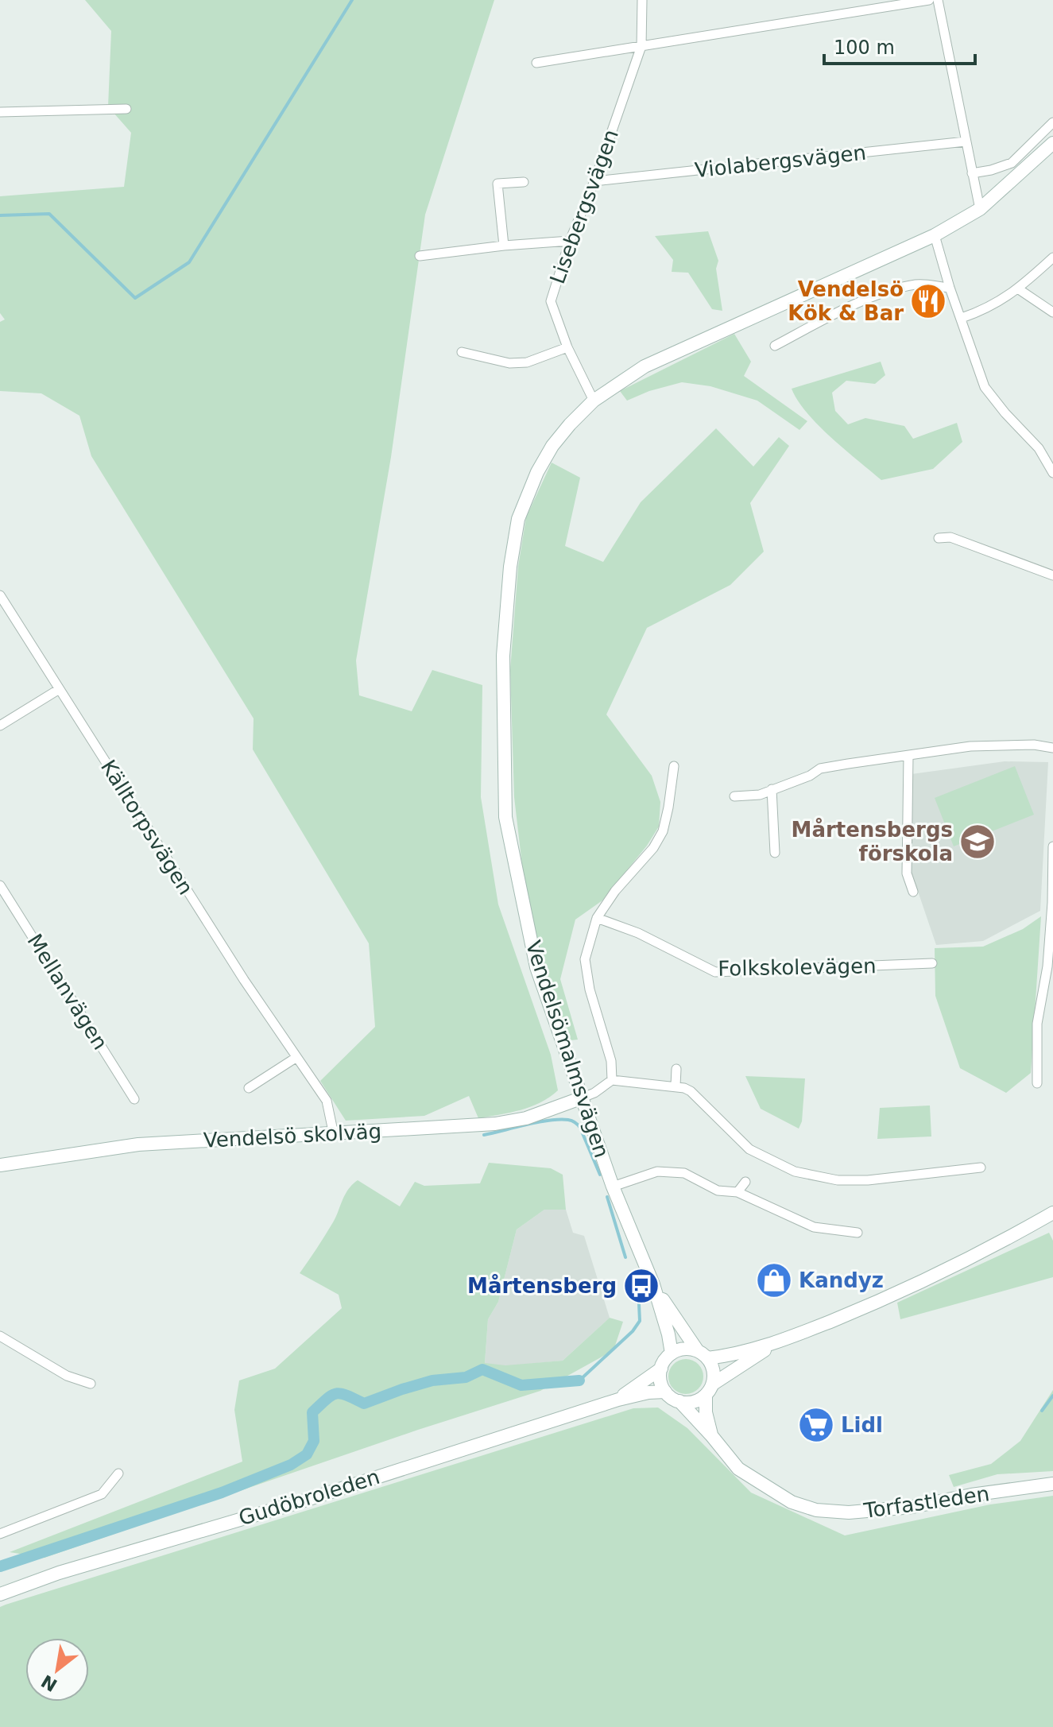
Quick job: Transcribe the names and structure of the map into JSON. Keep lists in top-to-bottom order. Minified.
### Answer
{"streets":{"street":["Violabergsvägen","Lisebergsvägen","Källtorpsvägen","Folkskolevägen","Mellanvägen","Vendelsömalmsvägen","Vendelsö skolväg","Gudöbroleden","Torfastleden"]},"crossings":[["Violabergsvägen","Lisebergsvägen"],["Lisebergsvägen","Vendelsömalmsvägen"],["Källtorpsvägen","Vendelsö skolväg"],["Vendelsömalmsvägen","Vendelsö skolväg"],["Vendelsömalmsvägen","Gudöbroleden"],["Vendelsömalmsvägen","Torfastleden"],["Gudöbroleden","Torfastleden"]],"places":{"restaurant":["Vendelsö Kök & Bar"],"school or university":["Mårtensbergs förskola"],"shop":["Kandyz"],"bus stop":["Mårtensberg"],"supermarket":["Lidl"]},"scale_bar":"100 m","north":"bottom left"}
